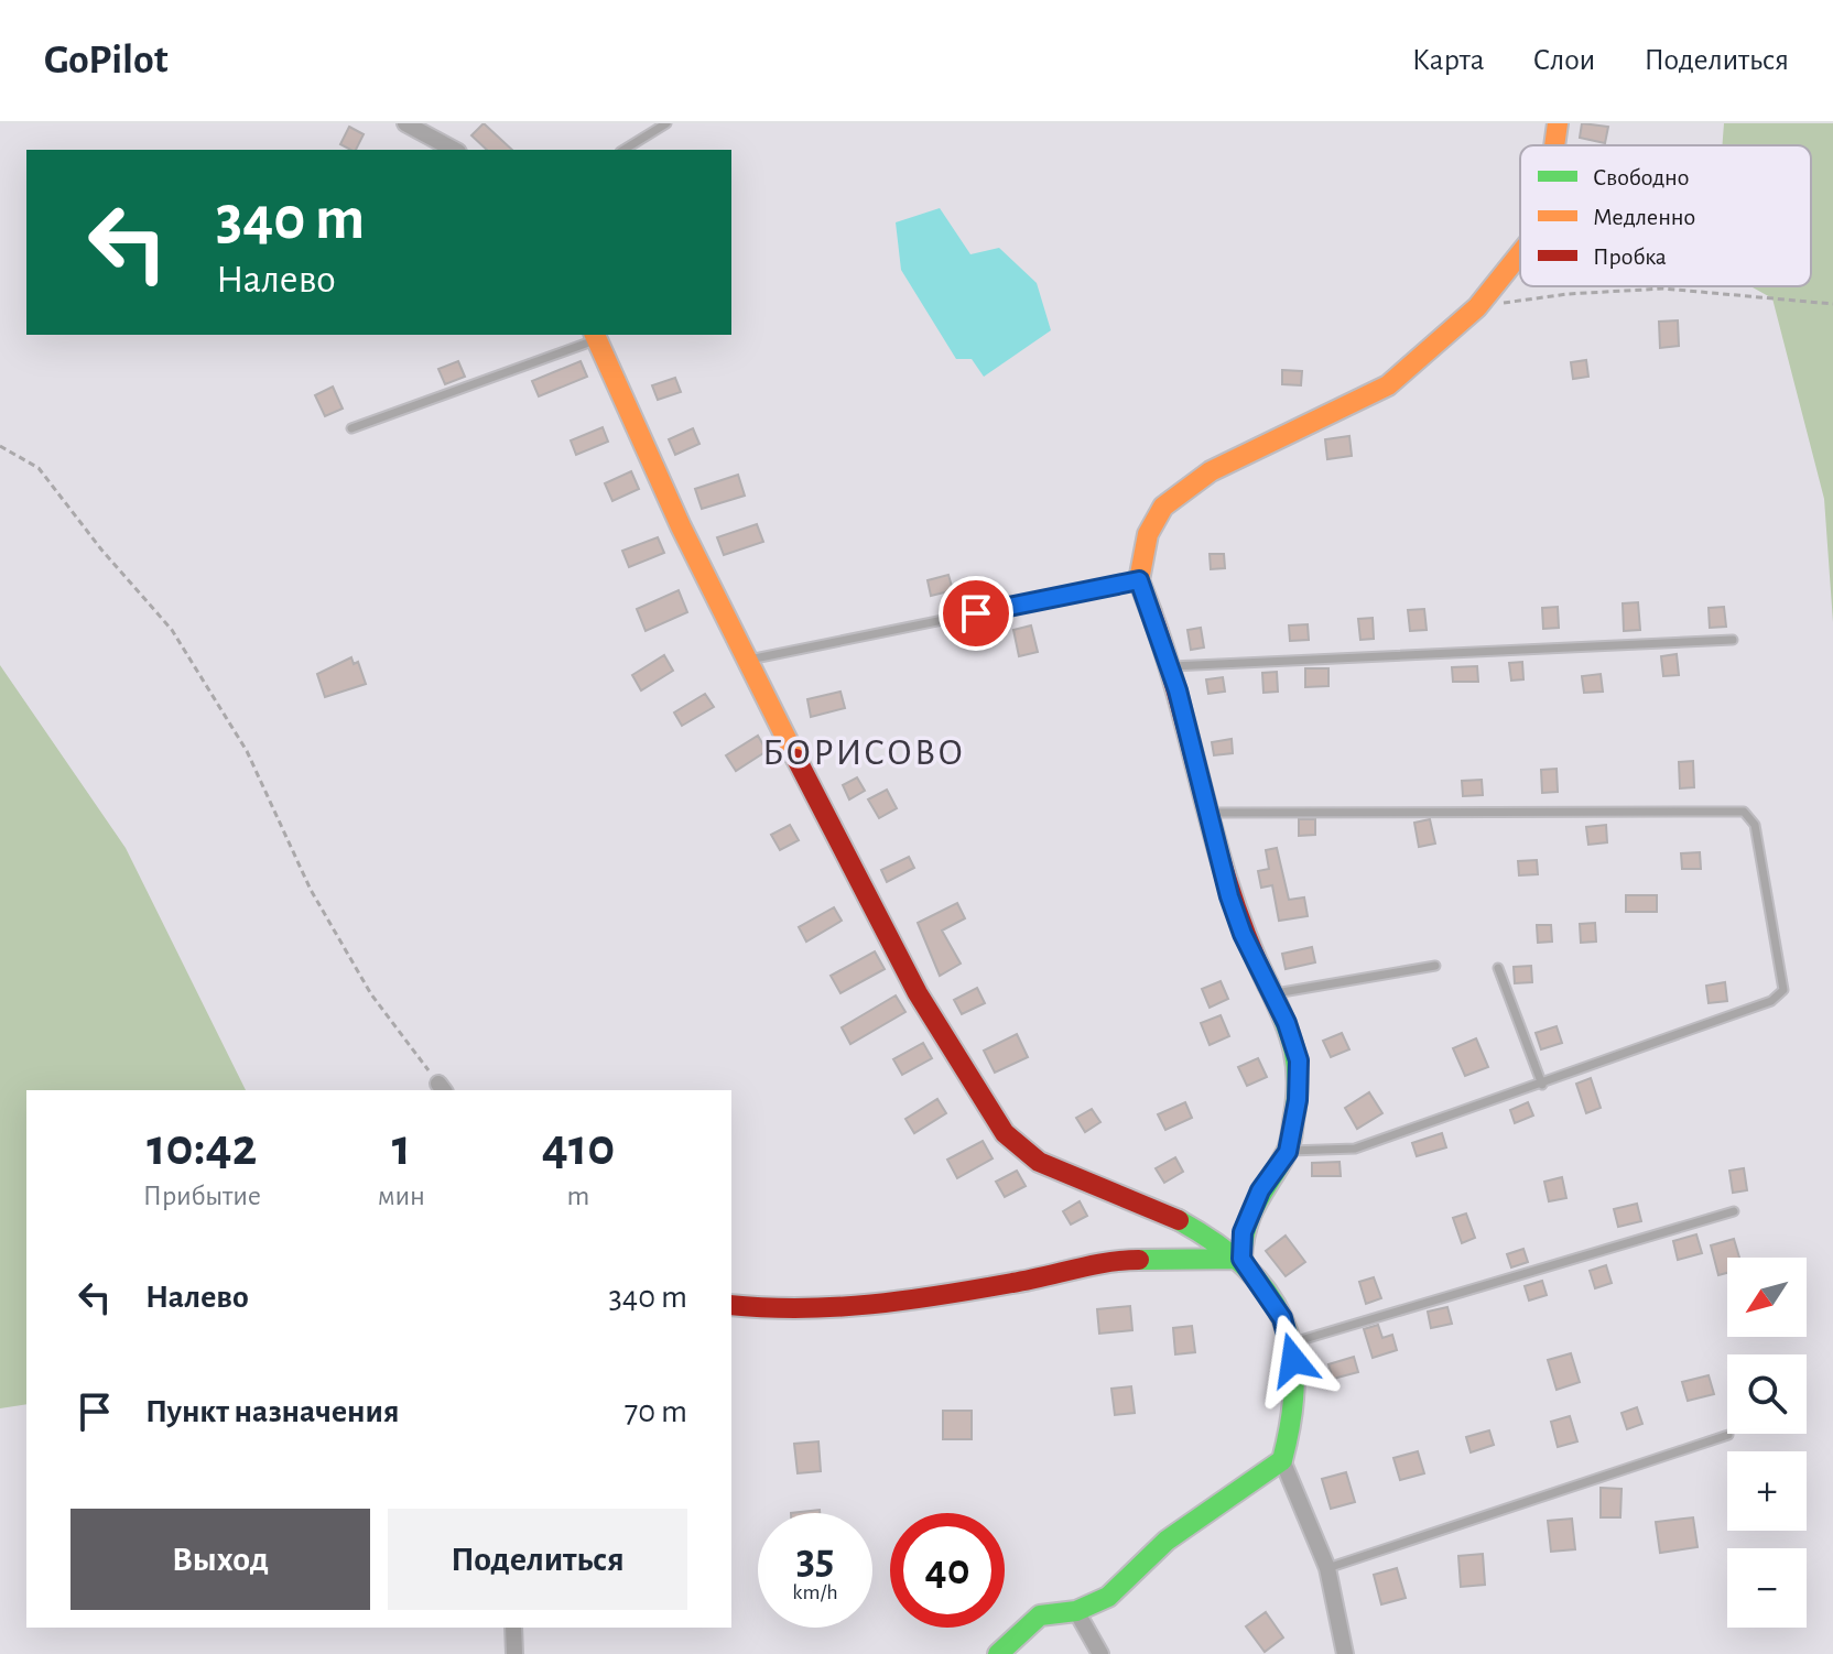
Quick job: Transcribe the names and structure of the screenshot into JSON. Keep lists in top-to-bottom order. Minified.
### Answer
{"districts":["БОРИСОВО"],"legend":["Свободно","Медленно","Пробка"],"north":"bottom left","page":{"header":"GoPilot","nav":["Карта","Слои","Поделиться"],"turn":["340 m","Налево"],"eta":["10:42","Прибытие","1","мин","410","m"],"list":[{"name":"Налево","value":"340 m"},{"name":"Пункт назначения","value":"70 m"}],"map_buttons":["+","−"],"buttons":["Выход","Поделиться"],"speed":"35 km/h","limit":"40"}}
